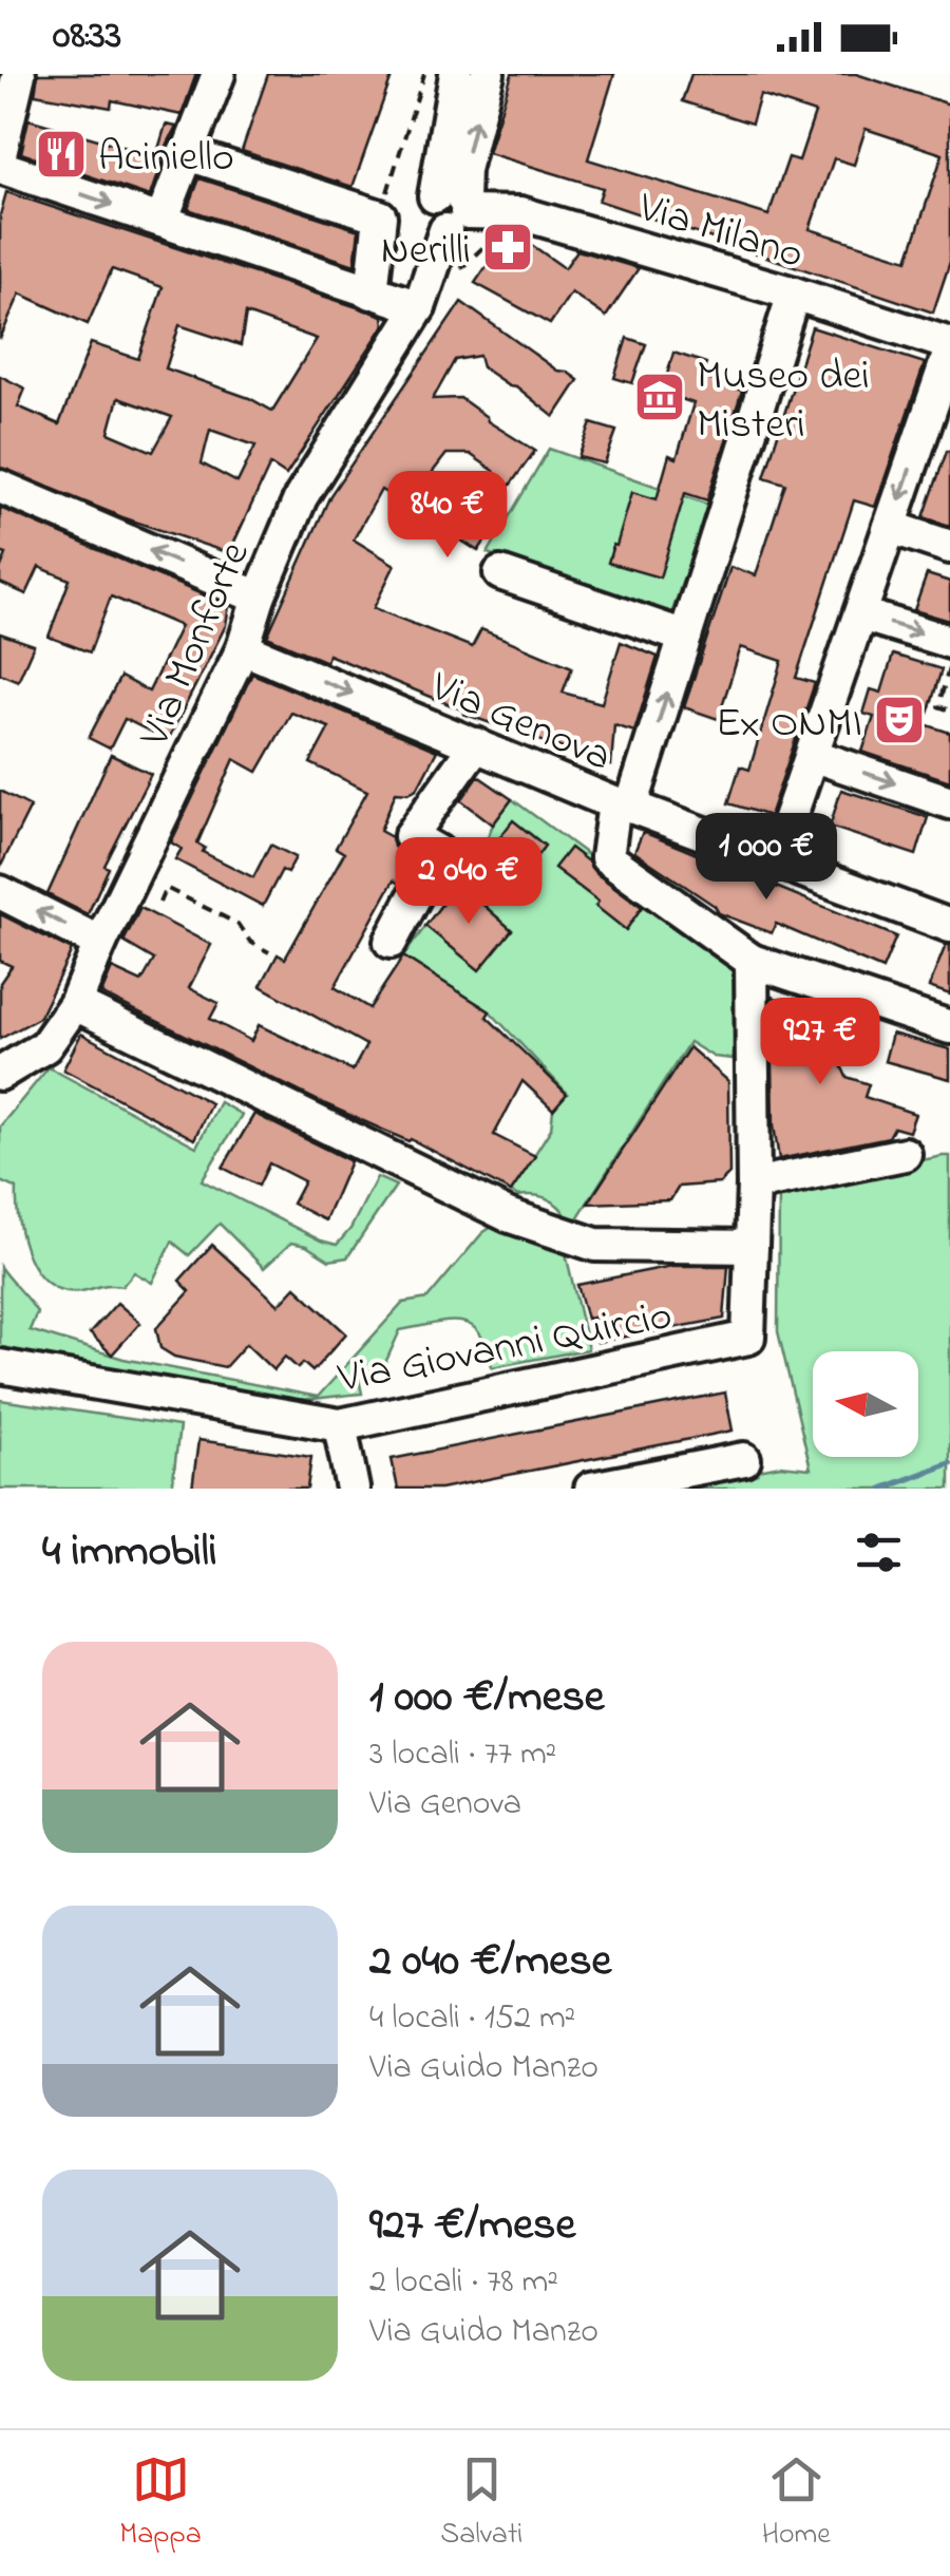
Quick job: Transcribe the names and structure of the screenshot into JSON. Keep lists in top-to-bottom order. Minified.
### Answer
{"streets":{"street":["Via Milano","Via Monforte","Via Genova","Via Giovanni Quircio"]},"crossings":[["Via Milano","Via Monforte"],["Via Monforte","Via Genova"]],"places":{"restaurant":["Aciniello"],"pharmacy":["Nerilli"],"museum":["Museo dei Misteri"],"theatre":["Ex ONMI"]},"north":"left","page":{"status":"08:33","price":["840 €","1 000 €","2 040 €","927 €"],"heading":"4 immobili","list":[{"name":"1 000 €/mese","note":"3 locali · 77 m² · Via Genova"},{"name":"2 040 €/mese","note":"4 locali · 152 m² · Via Guido Manzo"},{"name":"927 €/mese","note":"2 locali · 78 m² · Via Guido Manzo"}],"tabs":["Mappa","Salvati","Home"]}}
